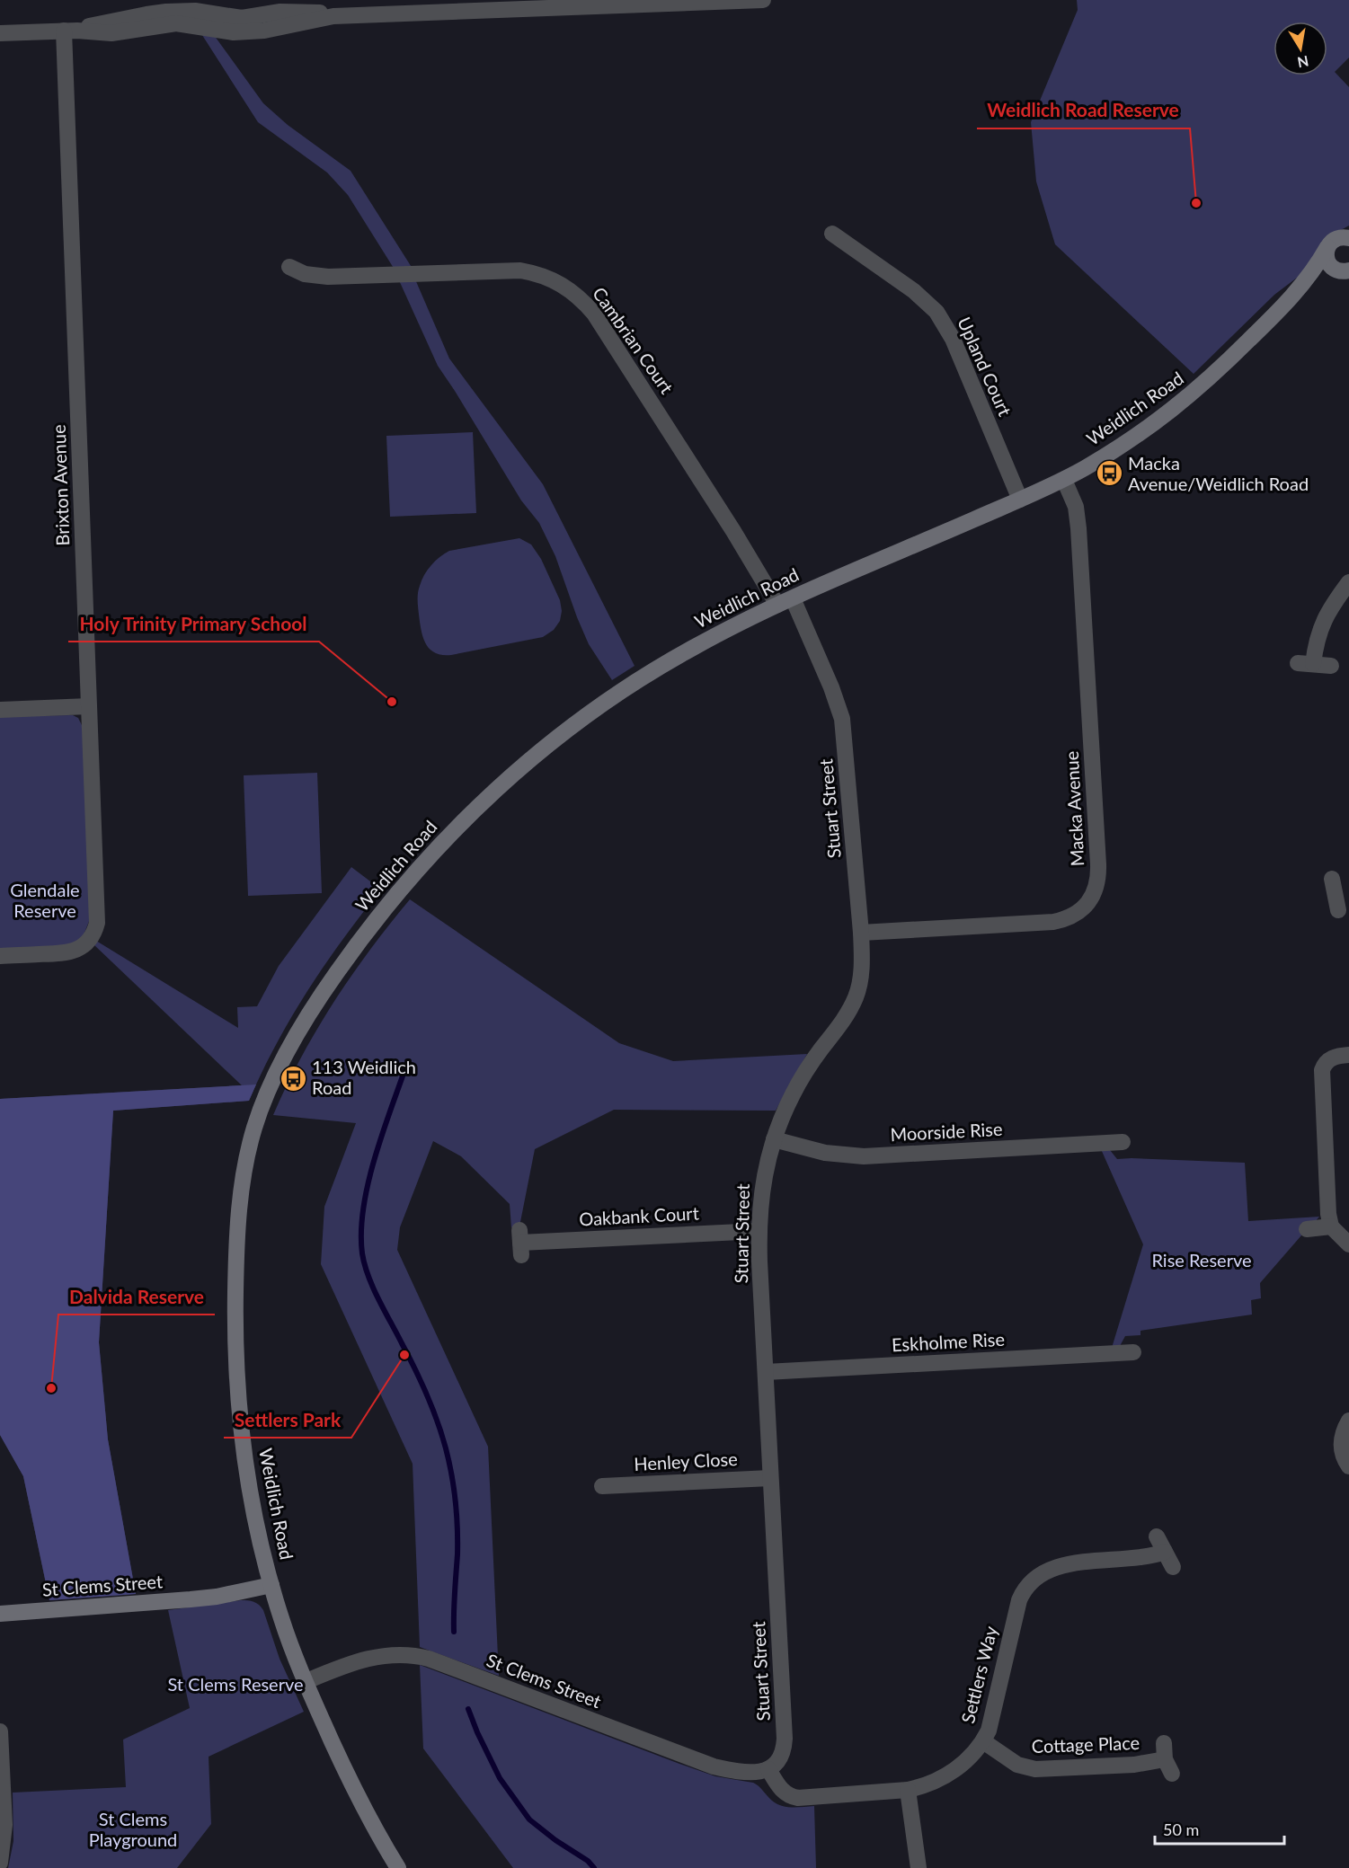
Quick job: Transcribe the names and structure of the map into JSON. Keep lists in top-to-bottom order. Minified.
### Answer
{"streets":{"street":["Cambrian Court","Upland Court","Weidlich Road","Brixton Avenue","Stuart Street","Macka Avenue","Moorside Rise","Oakbank Court","Eskholme Rise","Henley Close","St Clems Street","Settlers Way","Cottage Place"]},"crossings":[["Cambrian Court","Weidlich Road"],["Cambrian Court","Stuart Street"],["Upland Court","Weidlich Road"],["Weidlich Road","Stuart Street"],["Weidlich Road","Macka Avenue"],["Weidlich Road","St Clems Street"],["Stuart Street","Macka Avenue"],["Stuart Street","Moorside Rise"],["Stuart Street","Oakbank Court"],["Stuart Street","Eskholme Rise"],["Stuart Street","Henley Close"],["Stuart Street","St Clems Street"],["Stuart Street","Settlers Way"],["St Clems Street","Settlers Way"],["Settlers Way","Cottage Place"]],"parks":["Glendale Reserve","Rise Reserve","St Clems Reserve","St Clems Playground"],"places":{"other":["Weidlich Road Reserve","Holy Trinity Primary School","Settlers Park","Dalvida Reserve"],"bus stop":["Macka Avenue/Weidlich Road","113 Weidlich Road"]},"scale_bar":"50 m","north":"bottom"}
